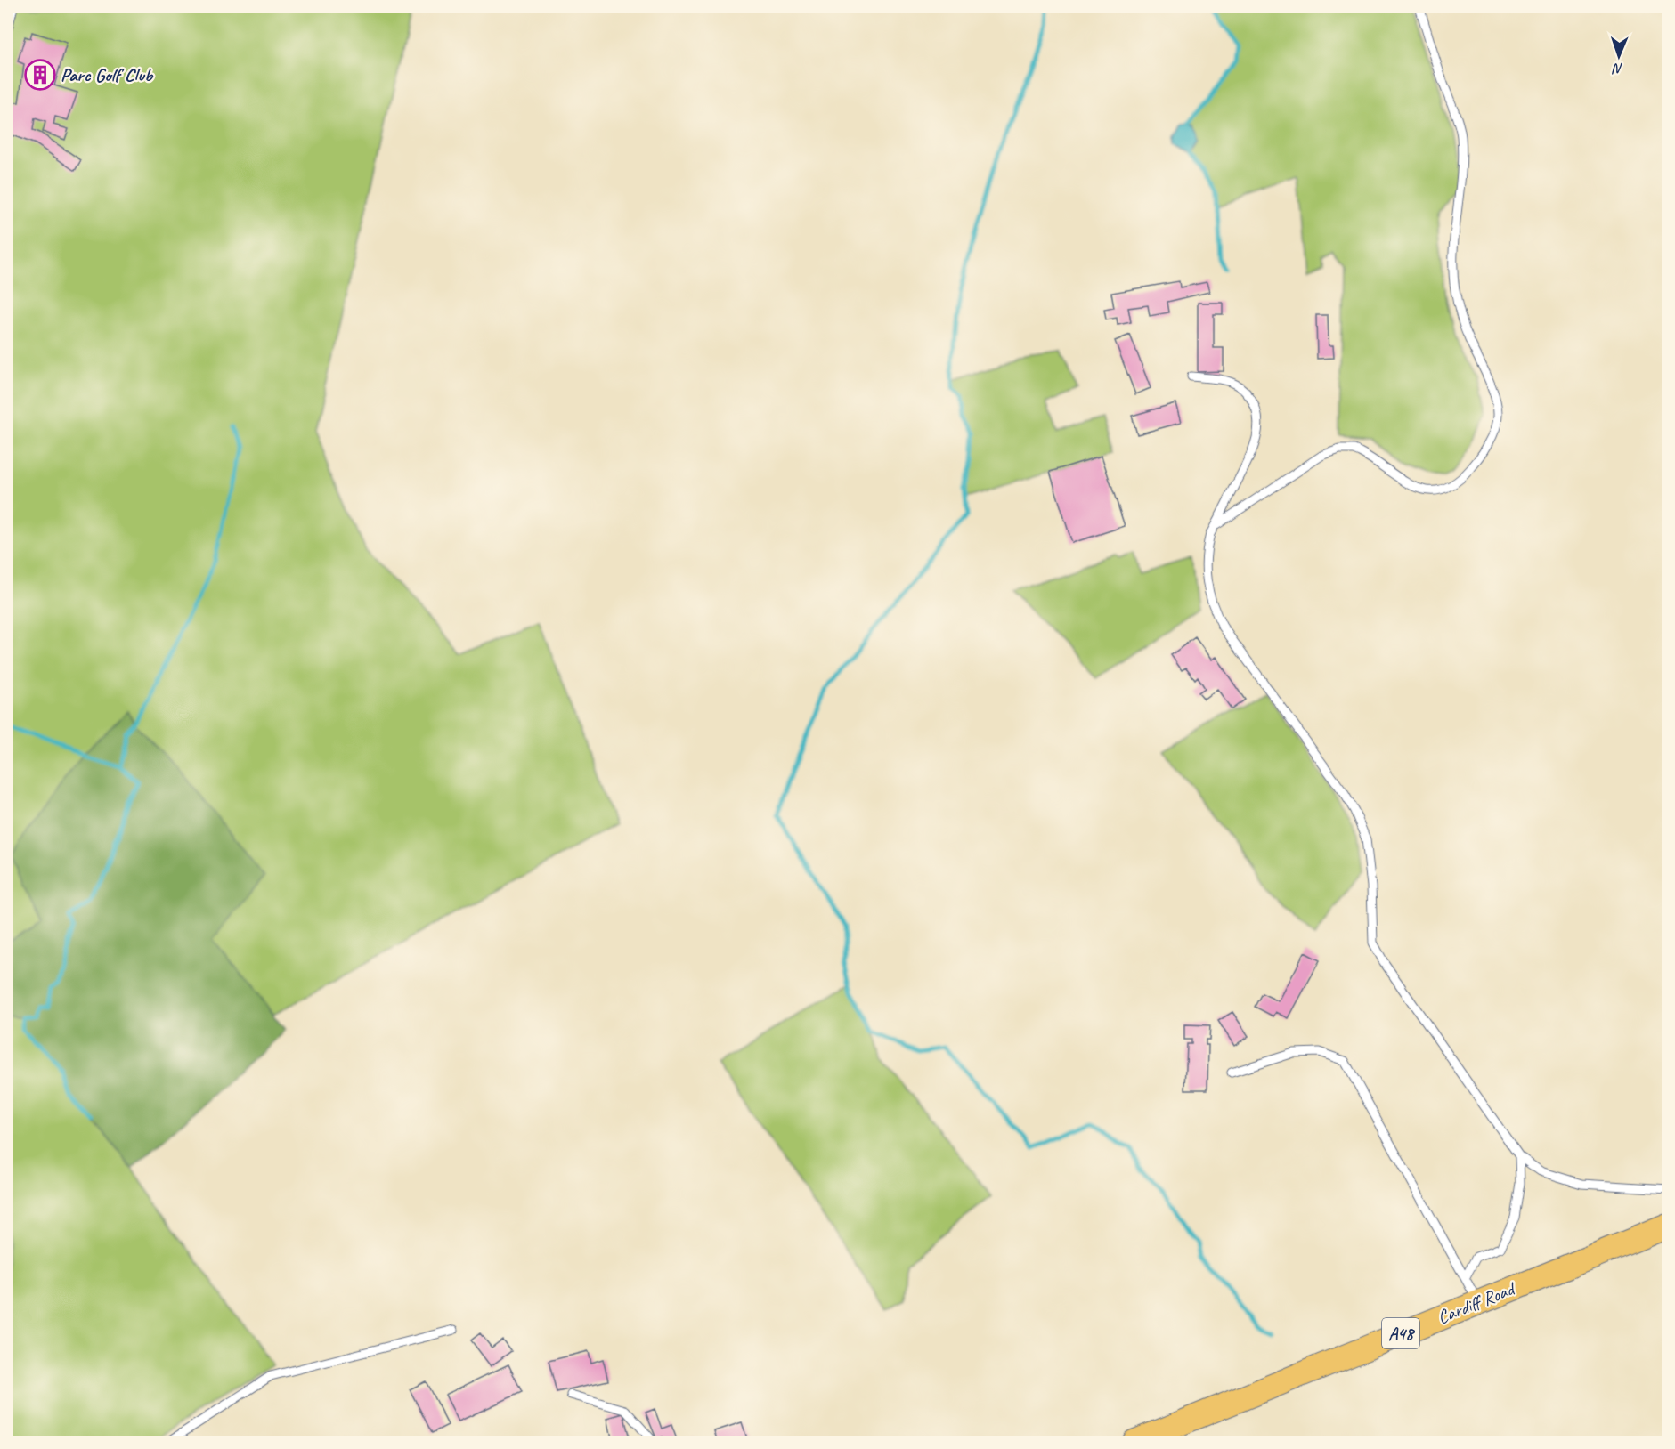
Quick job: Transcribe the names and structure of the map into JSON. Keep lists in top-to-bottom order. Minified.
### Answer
{"streets":{"main road":["Cardiff Road","A48"]},"places":{"building":["Parc Golf Club"]},"north":"bottom"}
